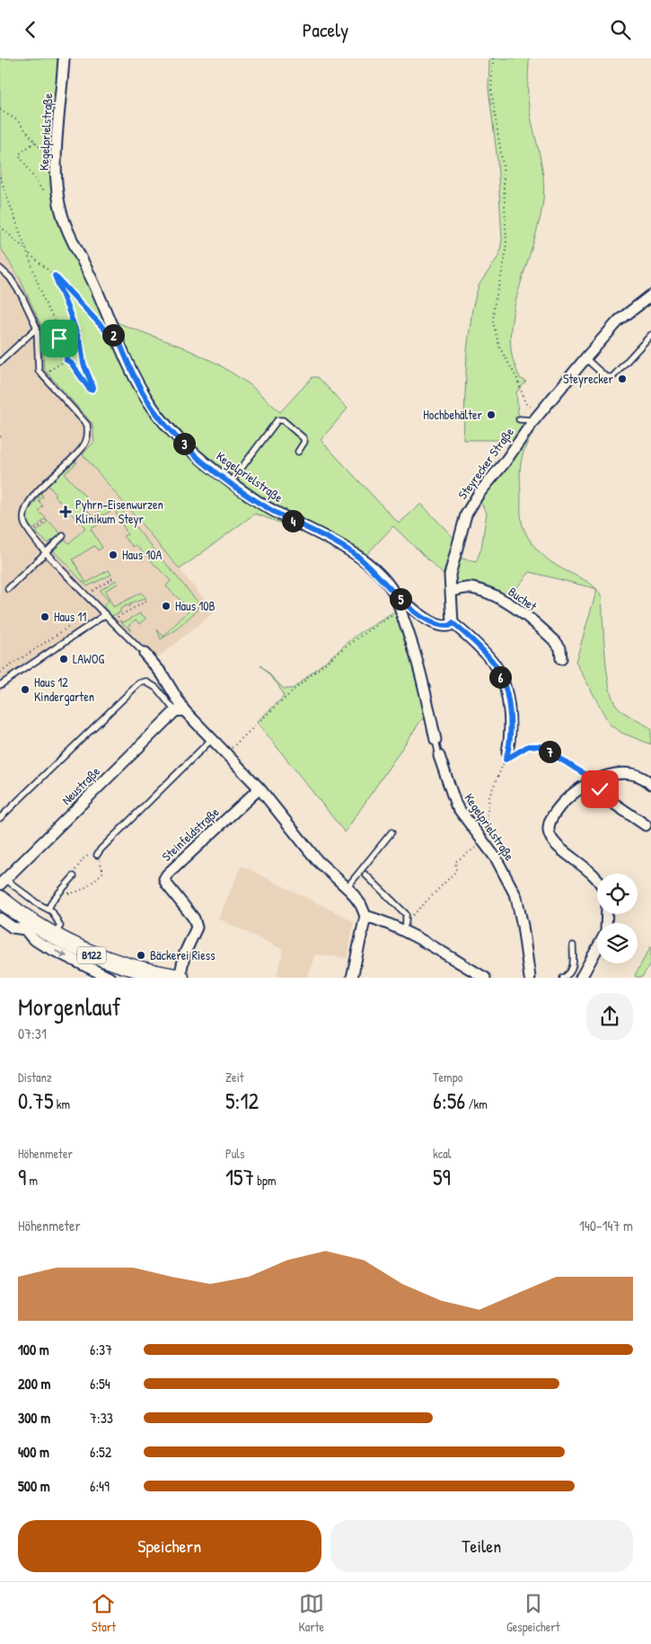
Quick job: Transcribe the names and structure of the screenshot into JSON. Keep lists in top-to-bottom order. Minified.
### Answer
{"streets":{"main road":["B122"],"street":["Kegelprielstraße","Steyrecker Straße","Buchet","Neustraße","Steinfeldstraße"]},"crossings":[["Steyrecker Straße","Buchet"],["Steinfeldstraße","B122"]],"places":{"other":["Steyrecker","Hochbehälter","Haus 10A","Haus 10B","Haus 11","LAWOG","Haus 12 Kindergarten","Bäckerei Riess"],"health":["Pyhrn-Eisenwurzen Klinikum Steyr"]},"page":{"header":"Pacely","pins":["2","3","4","5","6","7"],"heading":["Morgenlauf","07:31"],"stats":[["Distanz","0.75 km"],["Zeit","5:12"],["Tempo","6:56 /km"],["Höhenmeter","9 m"],["Puls","157 bpm"],["kcal","59"]],"chart":["Höhenmeter","140–147 m"],"list":[{"name":"100 m","note":"6:37"},{"name":"200 m","note":"6:54"},{"name":"300 m","note":"7:33"},{"name":"400 m","note":"6:52"},{"name":"500 m","note":"6:49"}],"buttons":["Speichern","Teilen"],"tabs":["Start","Karte","Gespeichert"]}}
